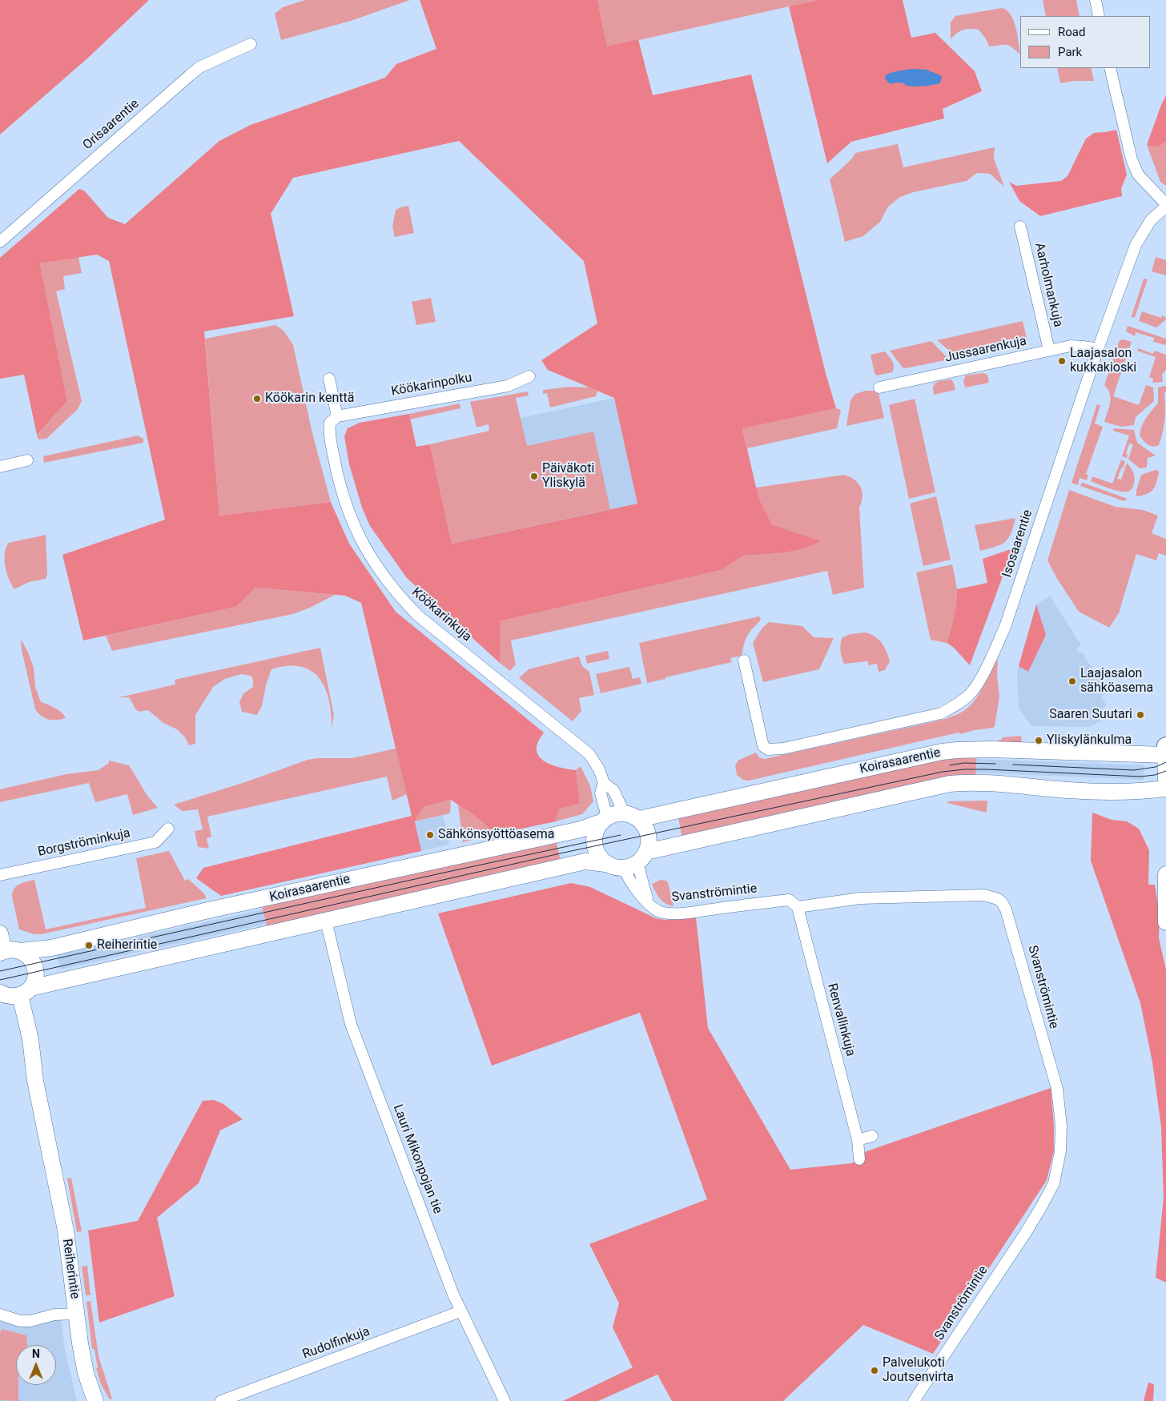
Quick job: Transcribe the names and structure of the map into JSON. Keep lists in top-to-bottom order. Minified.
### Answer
{"streets":{"main road":["Koirasaarentie","Reiherintie"],"street":["Orisaarentie","Aarholmankuja","Jussaarenkuja","Köökarinpolku","Isosaarentie","Köökarinkuja","Borgströminkuja","Svanströmintie","Renvallinkuja","Lauri Mikonpojan tie","Rudolfinkuja"]},"crossings":[["Aarholmankuja","Jussaarenkuja"],["Jussaarenkuja","Isosaarentie"],["Köökarinpolku","Köökarinkuja"],["Köökarinkuja","Koirasaarentie"],["Köökarinkuja","Svanströmintie"],["Koirasaarentie","Svanströmintie"],["Svanströmintie","Renvallinkuja"],["Lauri Mikonpojan tie","Rudolfinkuja"]],"places":["Laajasalon kukkakioski","Köökarin kenttä","Päiväkoti Yliskylä","Laajasalon sähköasema","Saaren Suutari","Yliskylänkulma","Sähkönsyöttöasema","Reiherintie","Palvelukoti Joutsenvirta"],"legend":["Road","Park"],"north":"top"}
